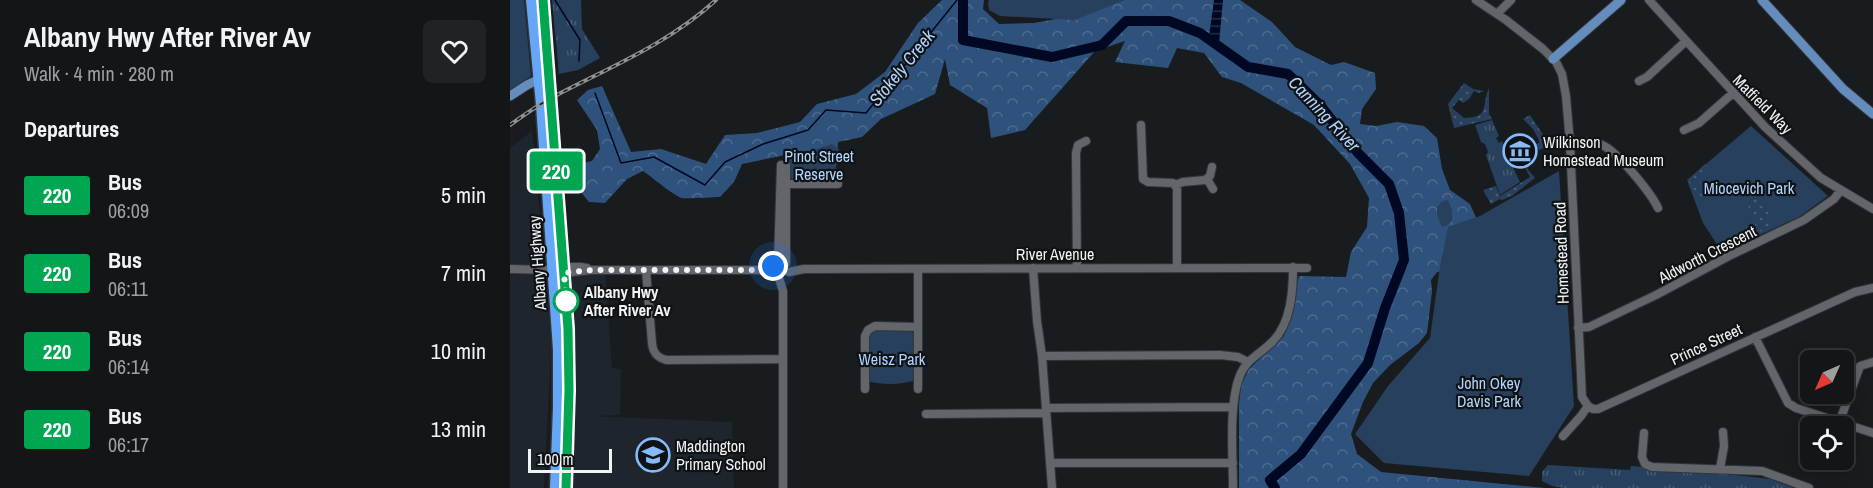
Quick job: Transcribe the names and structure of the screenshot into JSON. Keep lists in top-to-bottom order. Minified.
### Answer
{"streets":{"highway":["Albany Highway"],"street":["Matfield Way","Homestead Road","River Avenue","Aldworth Crescent","Prince Street"]},"crossings":[["Matfield Way","Aldworth Crescent"],["Homestead Road","Aldworth Crescent"],["Homestead Road","Prince Street"]],"water":["Stokely Creek","Canning River"],"parks":["Pinot Street Reserve","Miocevich Park","Weisz Park","John Okey Davis Park"],"places":{"museum":["Wilkinson Homestead Museum"],"other":["Albany Hwy After River Av"],"school or university":["Maddington Primary School"]},"lines":["bus line 220"],"scale_bar":"100 m","north":"bottom left","page":{"heading":[["Albany Hwy After River Av","Walk · 4 min · 280 m"],"Departures"],"on_map":"220","list":[{"mark":"220","name":"Bus","note":"06:09","value":"5 min"},{"mark":"220","name":"Bus","note":"06:11","value":"7 min"},{"mark":"220","name":"Bus","note":"06:14","value":"10 min"},{"mark":"220","name":"Bus","note":"06:17","value":"13 min"}],"scale":"100 m"}}
